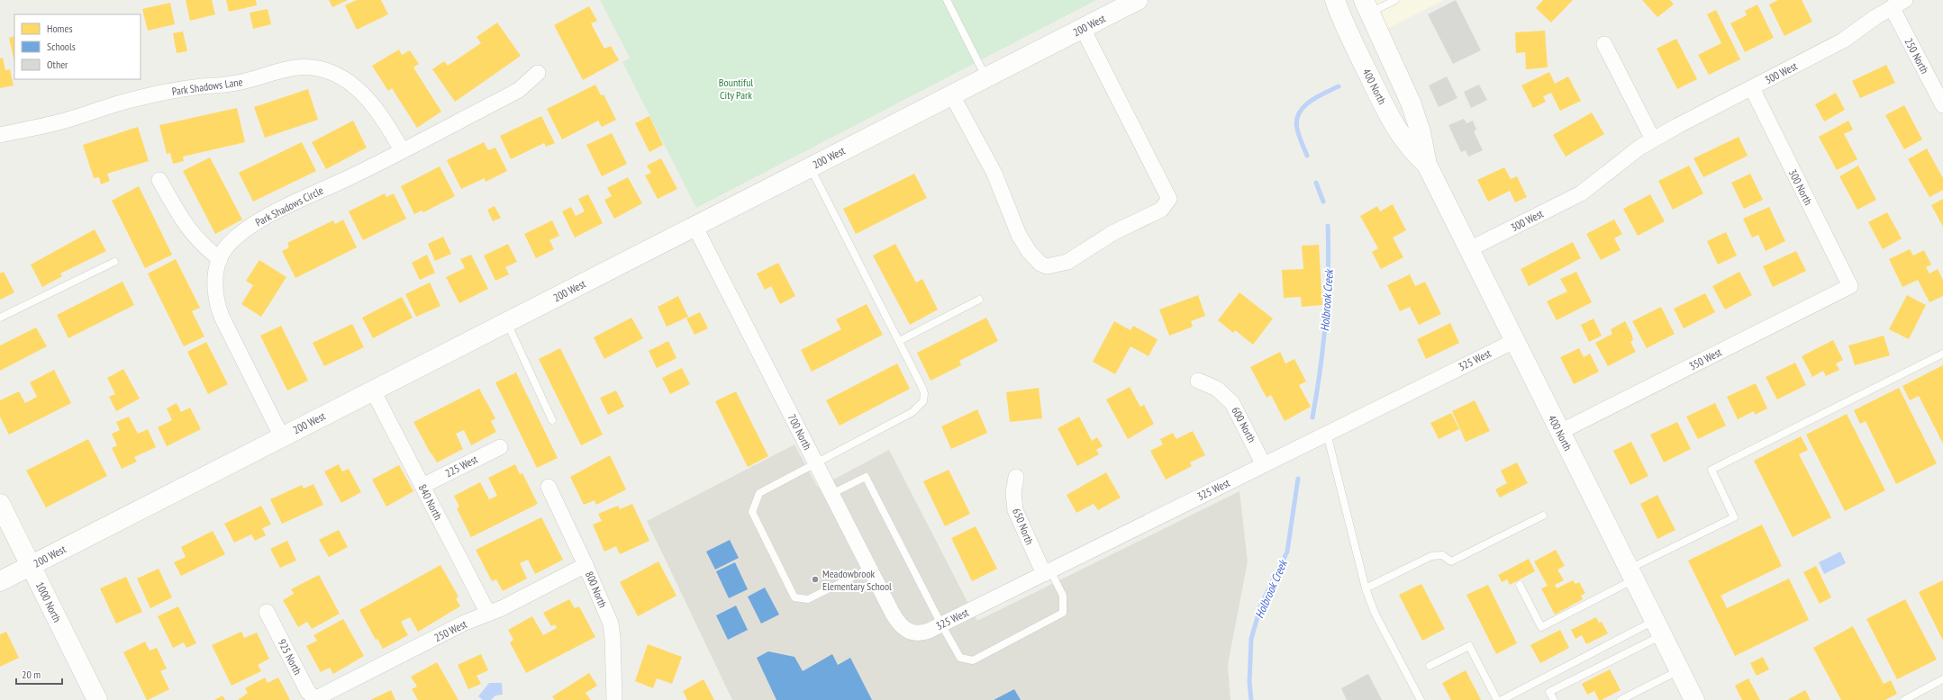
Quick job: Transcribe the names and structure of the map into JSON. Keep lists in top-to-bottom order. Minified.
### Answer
{"streets":{"main road":["200 West","400 North","1000 North"],"street":["250 North","300 West","Park Shadows Lane","300 North","Park Shadows Circle","350 West","325 West","600 North","700 North","225 West","840 North","650 North","800 North","250 West","925 North"]},"crossings":[["200 West","Park Shadows Circle"],["200 West","700 North"],["200 West","840 North"],["200 West","1000 North"],["250 North","300 West"],["300 West","400 North"],["300 West","300 North"],["Park Shadows Lane","Park Shadows Circle"],["400 North","350 West"],["400 North","325 West"],["300 North","350 West"],["325 West","600 North"],["325 West","700 North"],["325 West","650 North"],["225 West","840 North"],["840 North","250 West"],["800 North","250 West"],["250 West","925 North"]],"water":["Holbrook Creek"],"parks":["Bountiful City Park"],"places":["Meadowbrook Elementary School"],"legend":["Homes","Schools","Other"],"scale_bar":"20 m"}
